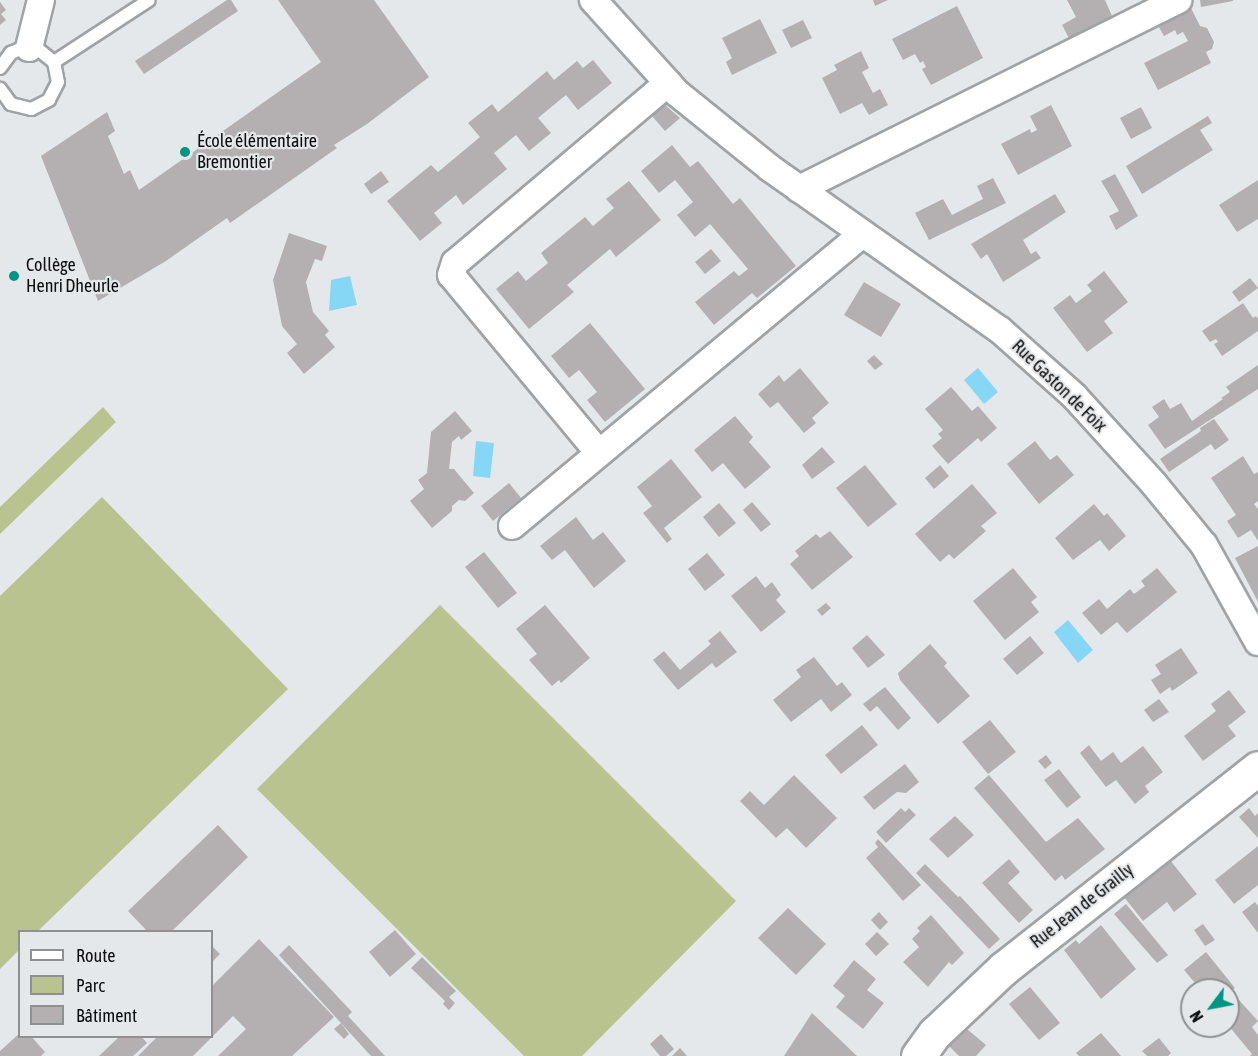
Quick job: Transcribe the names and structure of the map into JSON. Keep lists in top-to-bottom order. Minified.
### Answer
{"streets":{"street":["Rue Gaston de Foix","Rue Jean de Grailly"]},"places":["École élémentaire Bremontier","Collège Henri Dheurle"],"legend":["Route","Parc","Bâtiment"],"north":"bottom left"}
